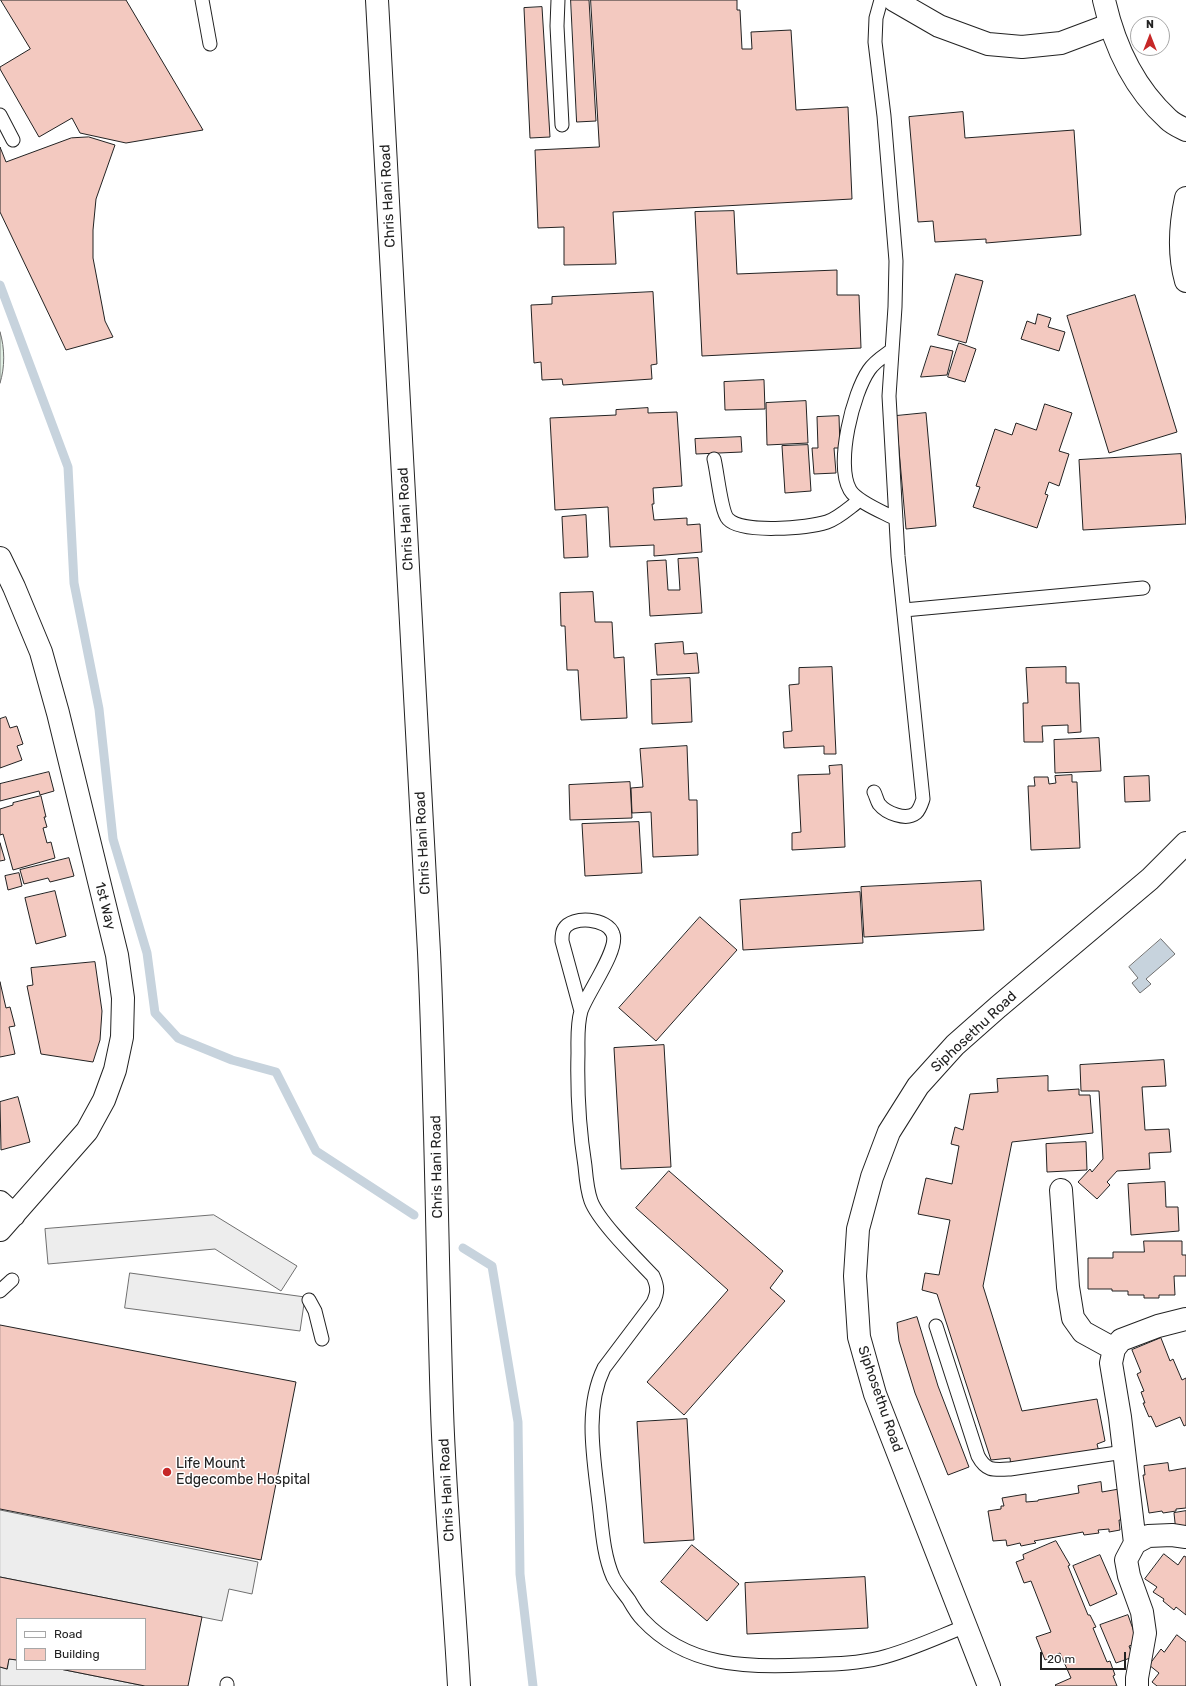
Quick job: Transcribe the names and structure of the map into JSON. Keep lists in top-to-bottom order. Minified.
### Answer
{"streets":{"street":["Chris Hani Road","1st Way","Siphosethu Road"]},"places":["Life Mount Edgecombe Hospital"],"legend":["Road","Building"],"scale_bar":"20 m","north":"top"}
